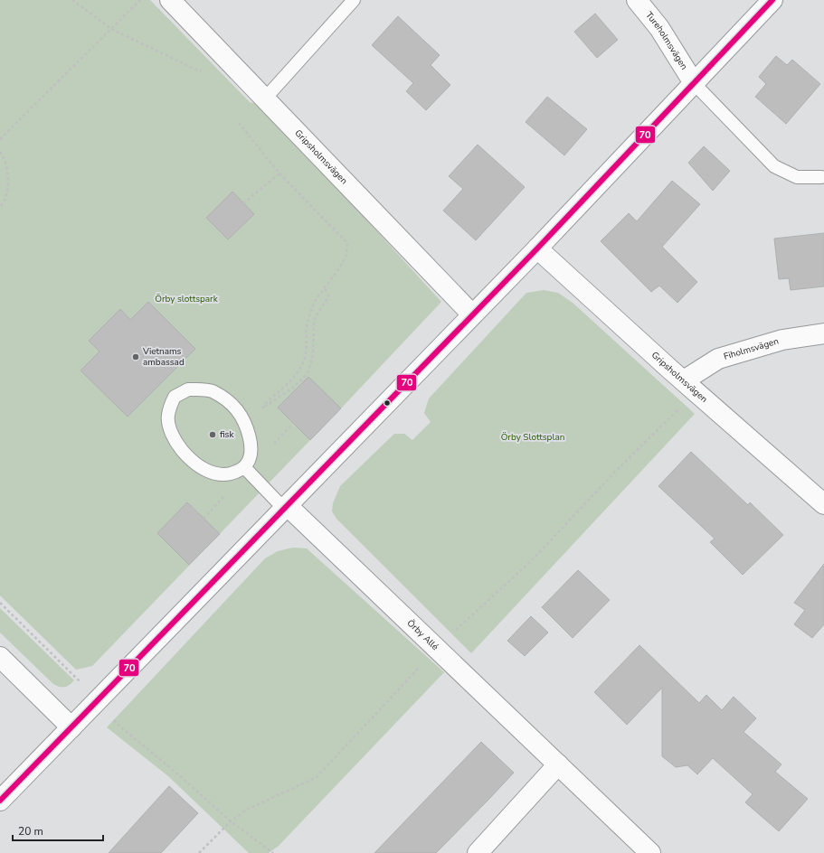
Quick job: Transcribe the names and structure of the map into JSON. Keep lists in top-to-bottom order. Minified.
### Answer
{"streets":{"street":["Tureholmsvägen","Gripsholmsvägen","Fiholmsvägen","Örby Allé"]},"crossings":[["Gripsholmsvägen","Fiholmsvägen"]],"parks":["Örby slottspark","Örby Slottsplan"],"places":["Vietnams ambassad","fisk"],"lines":["transit line 70"],"scale_bar":"20 m"}
